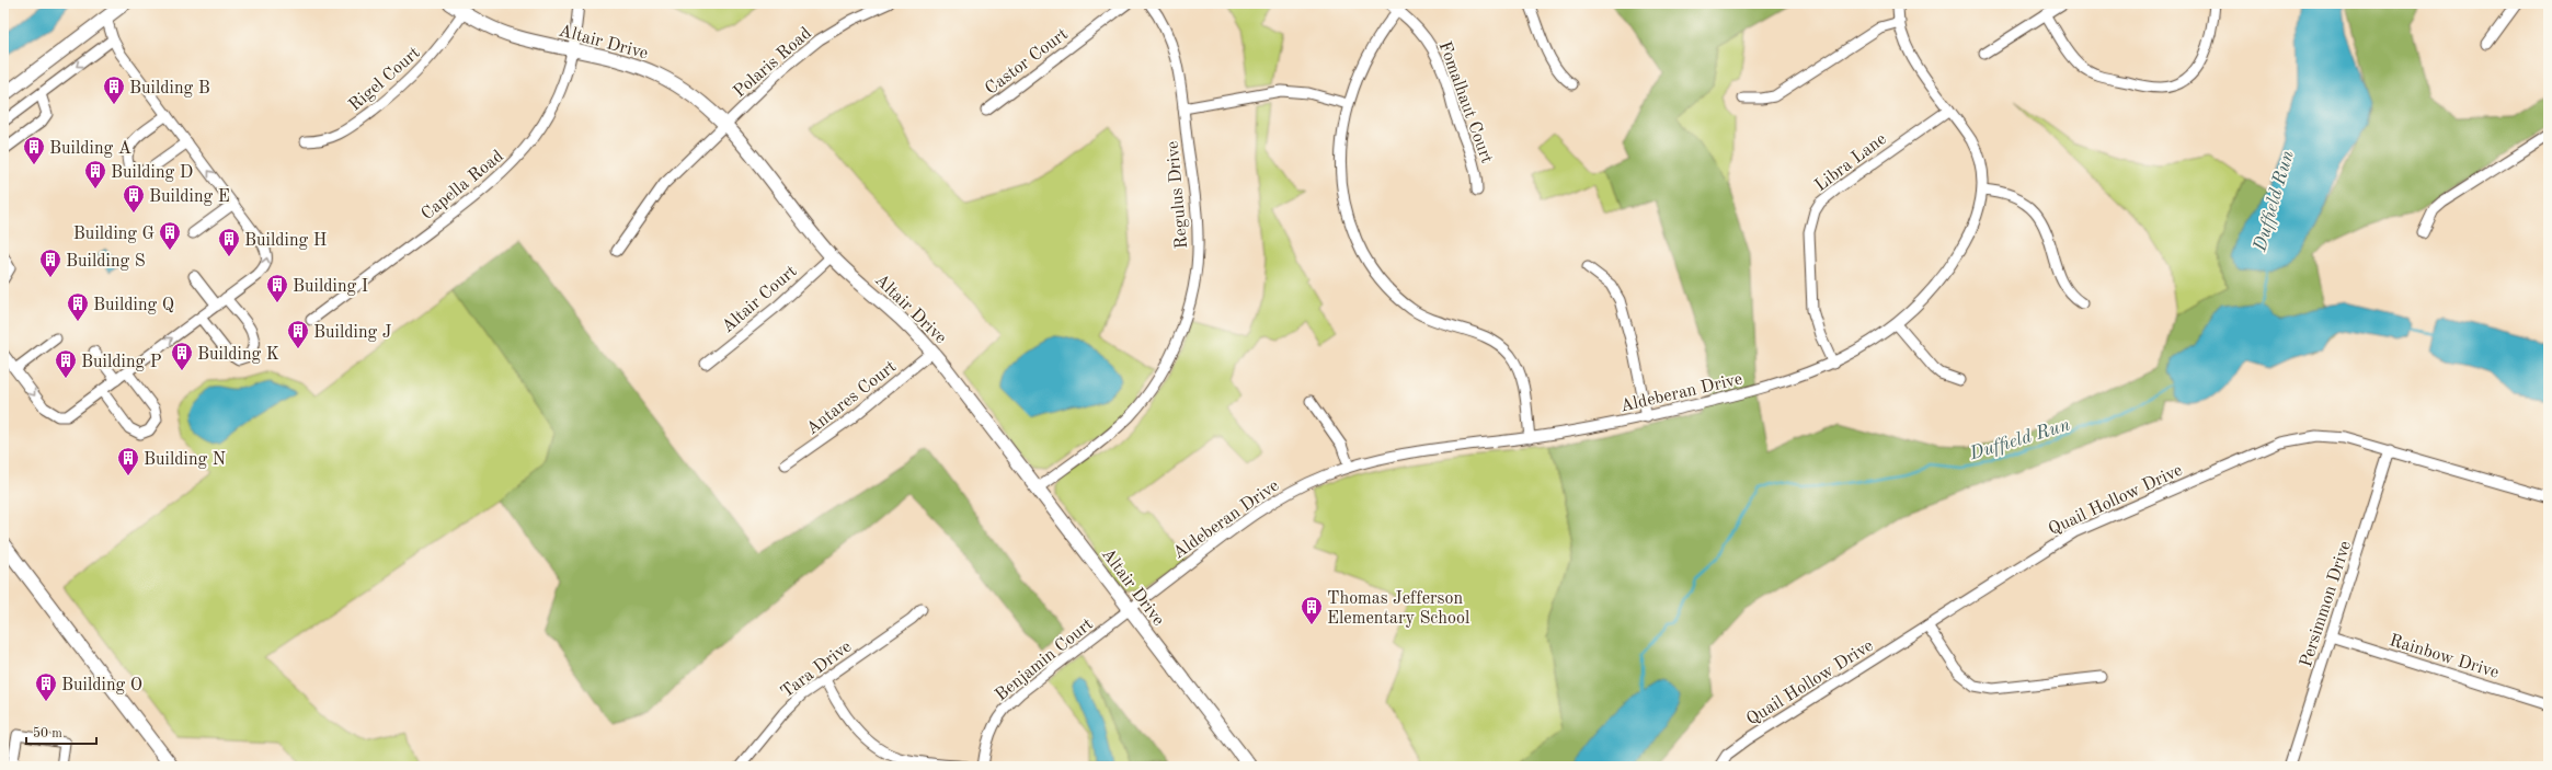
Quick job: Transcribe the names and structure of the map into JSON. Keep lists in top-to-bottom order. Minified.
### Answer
{"streets":{"street":["Altair Drive","Castor Court","Polaris Road","Rigel Court","Fomalhaut Court","Libra Lane","Capella Road","Regulus Drive","Altair Court","Aldeberan Drive","Antares Court","Quail Hollow Drive","Persimmon Drive","Rainbow Drive","Benjamin Court","Tara Drive"]},"crossings":[["Altair Drive","Polaris Road"],["Altair Drive","Rigel Court"],["Altair Drive","Capella Road"],["Altair Drive","Regulus Drive"],["Altair Drive","Altair Court"],["Altair Drive","Aldeberan Drive"],["Altair Drive","Antares Court"],["Altair Drive","Benjamin Court"],["Libra Lane","Aldeberan Drive"],["Aldeberan Drive","Benjamin Court"],["Quail Hollow Drive","Persimmon Drive"],["Persimmon Drive","Rainbow Drive"]],"water":["Duffield Run"],"places":{"building":["Building B","Building A","Building D","Building E","Building G","Building H","Building S","Building I","Building Q","Building J","Building K","Building P","Building N","Thomas Jefferson Elementary School","Building O"]},"scale_bar":"50 m"}
